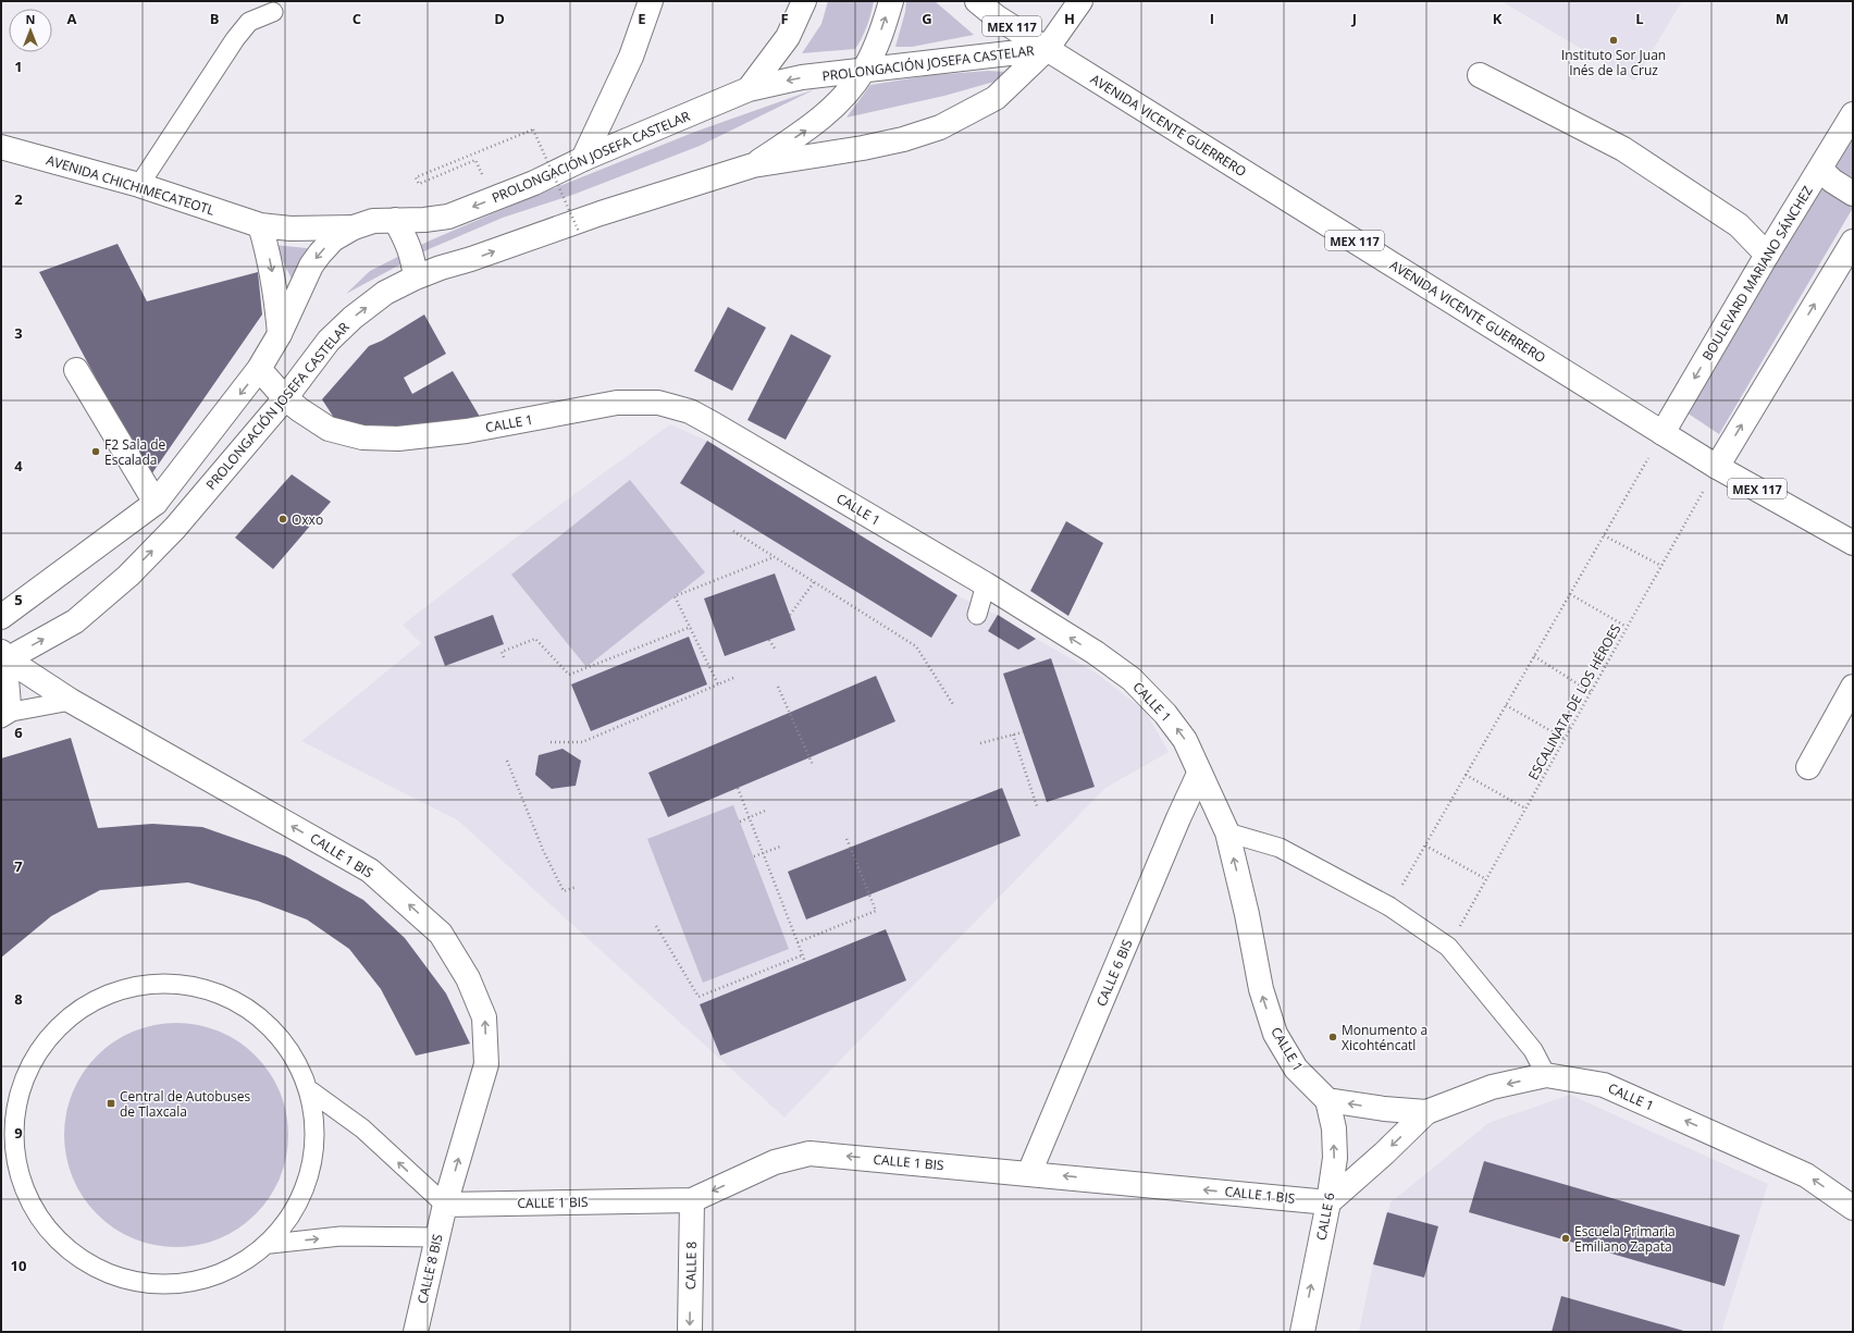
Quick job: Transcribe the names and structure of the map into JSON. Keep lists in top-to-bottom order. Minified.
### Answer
{"streets":{"main road":["MEX 117","PROLONGACIÓN JOSEFA CASTELAR","AVENIDA VICENTE GUERRERO","AVENIDA CHICHIMECATEOTL","BOULEVARD MARIANO SÁNCHEZ","CALLE 1","CALLE 1 BIS","CALLE 6 BIS","CALLE 6","CALLE 8","CALLE 8 BIS"],"path":["ESCALINATA DE LOS HÉROES"]},"crossings":[["PROLONGACIÓN JOSEFA CASTELAR","AVENIDA VICENTE GUERRERO"],["PROLONGACIÓN JOSEFA CASTELAR","AVENIDA CHICHIMECATEOTL"],["PROLONGACIÓN JOSEFA CASTELAR","CALLE 1"],["PROLONGACIÓN JOSEFA CASTELAR","CALLE 1 BIS"],["AVENIDA VICENTE GUERRERO","BOULEVARD MARIANO SÁNCHEZ"],["AVENIDA VICENTE GUERRERO","ESCALINATA DE LOS HÉROES"],["CALLE 1","CALLE 6 BIS"],["CALLE 1","CALLE 6"],["CALLE 1 BIS","CALLE 6 BIS"],["CALLE 1 BIS","CALLE 6"],["CALLE 1 BIS","CALLE 8"],["CALLE 1 BIS","CALLE 8 BIS"]],"one_way":["CALLE 1","CALLE 1 BIS","CALLE 6","CALLE 8"],"places":{"other":["Instituto Sor Juan Inés de la Cruz","F2 Sala de Escalada","Oxxo","Monumento a Xicohténcatl","Escuela Primaria Emiliano Zapata"],"transit":["Central de Autobuses de Tlaxcala"]},"north":"top","grid":{"columns":["A","B","C","D","E","F","G","H","I","J","K","L","M"],"rows":["1","2","3","4","5","6","7","8","9","10"]}}
